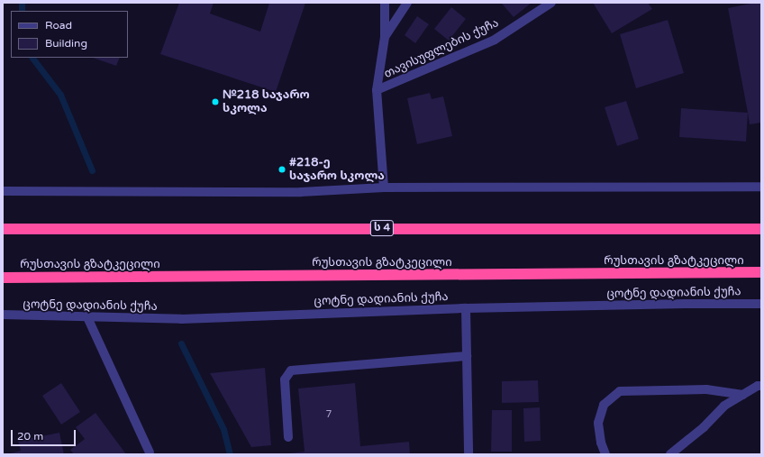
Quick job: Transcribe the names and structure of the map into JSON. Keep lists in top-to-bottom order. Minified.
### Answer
{"streets":{"highway":["ს 4","რუსთავის გზატკეცილი"],"street":["თავისუფლების ქუჩა","ცოტნე დადიანის ქუჩა"]},"places":["№218 საჯარო სკოლა","#218-ე საჯარო სკოლა"],"house_numbers":["7"],"legend":["Road","Building"],"scale_bar":"20 m"}
